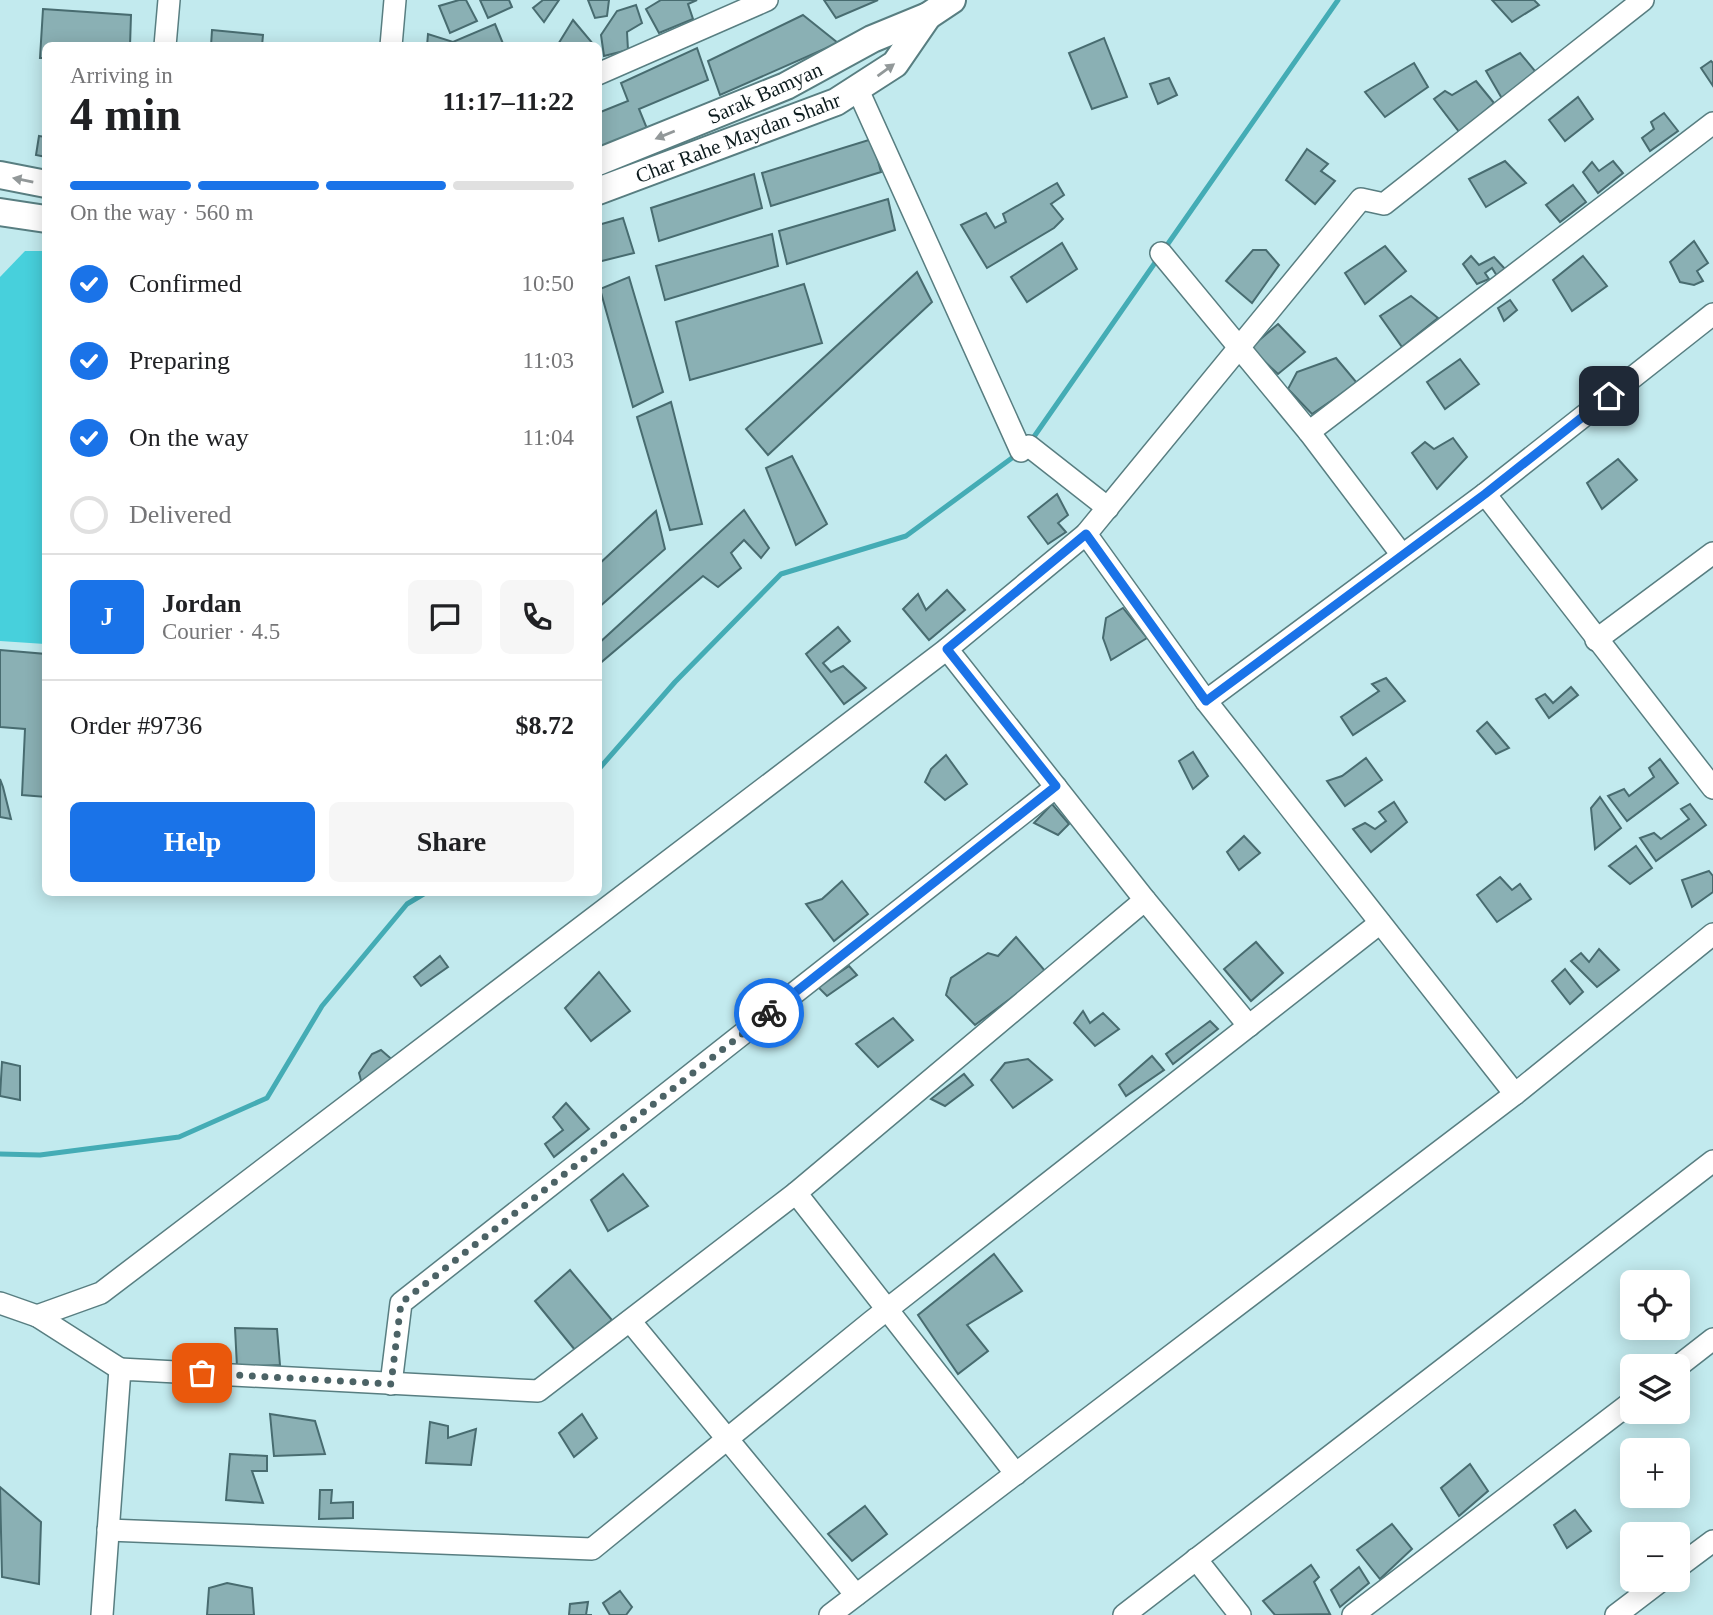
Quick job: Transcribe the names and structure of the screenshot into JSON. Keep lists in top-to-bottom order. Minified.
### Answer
{"streets":{"main road":["Sarak Bamyan","Char Rahe Maydan Shahr"]},"crossings":[["Sarak Bamyan","Char Rahe Maydan Shahr"]],"one_way":["Sarak Bamyan"],"page":{"heading":["4 min","Arriving in","11:17–11:22"],"panel":["Jordan","Courier · 4.5","Order #9736","$8.72"],"bar":"On the way · 560 m","list":[["Confirmed","10:50"],["Preparing","11:03"],["On the way","11:04"],"Delivered"],"round":"J","buttons":["Help","Share"],"map_buttons":["+","−"]}}
